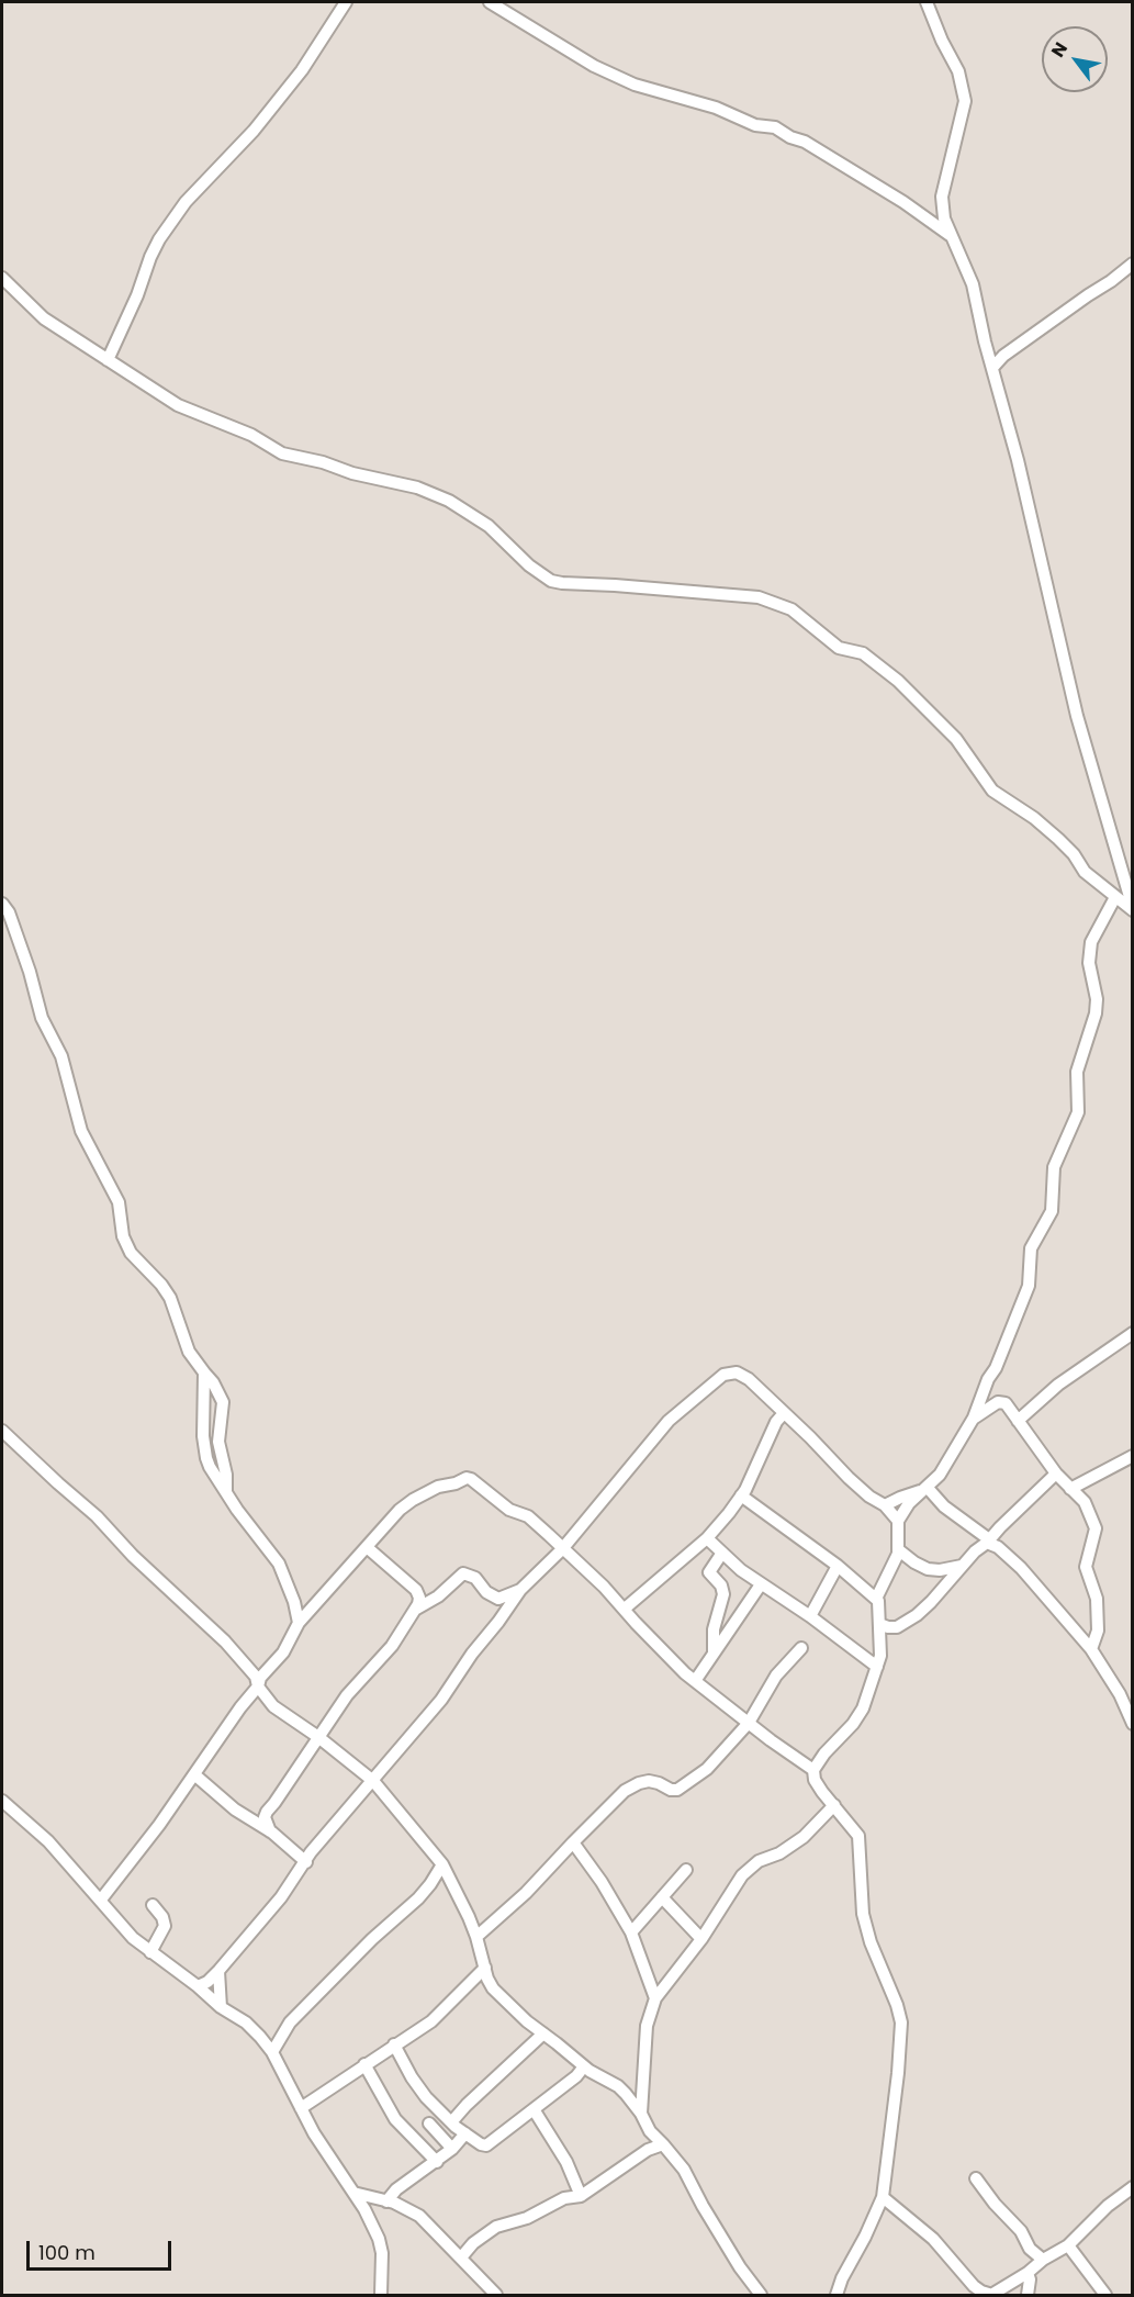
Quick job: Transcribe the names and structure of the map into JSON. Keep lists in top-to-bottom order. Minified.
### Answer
{"scale_bar":"100 m","north":"top left"}
